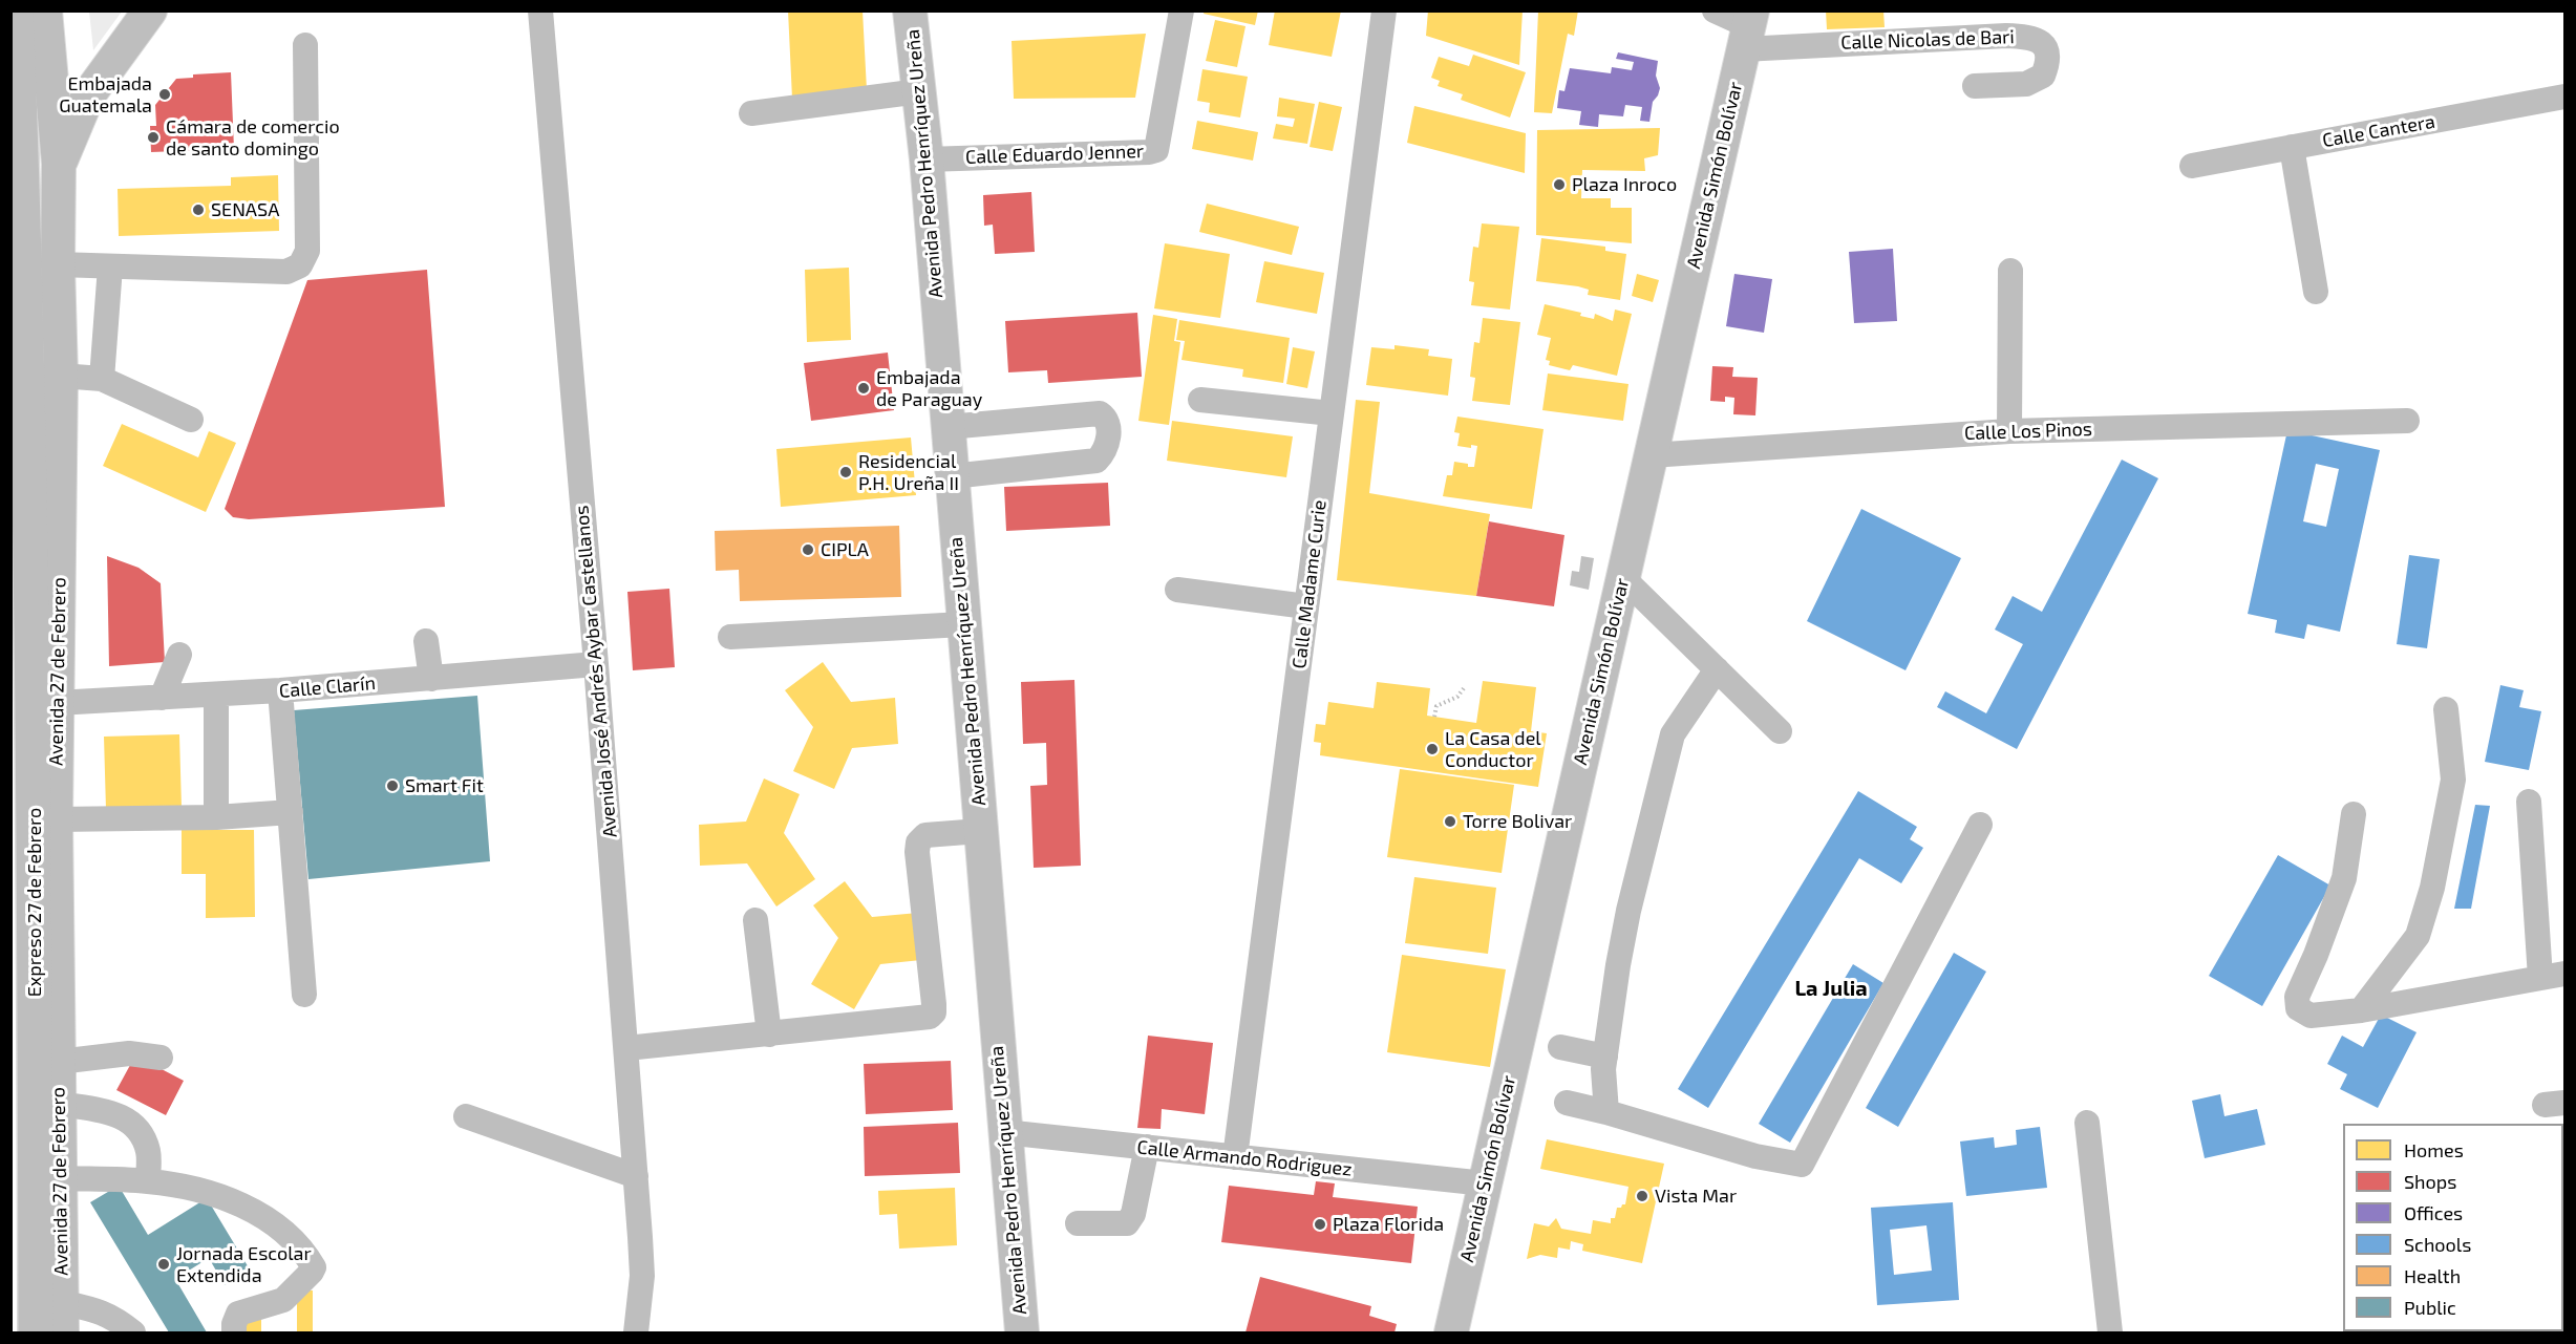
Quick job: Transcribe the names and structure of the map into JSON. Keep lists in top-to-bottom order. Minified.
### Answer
{"streets":{"highway":["Expreso 27 de Febrero"],"main road":["Avenida Pedro Henríquez Ureña","Avenida Simón Bolívar","Avenida 27 de Febrero"],"street":["Calle Nicolas de Bari","Calle Cantera","Calle Eduardo Jenner","Calle Los Pinos","Calle Madame Curie","Avenida José Andrés Aybar Castellanos","Calle Clarín","Calle Armando Rodriguez"]},"crossings":[["Calle Nicolas de Bari","Avenida Simón Bolívar"],["Calle Eduardo Jenner","Avenida Pedro Henríquez Ureña"],["Avenida Pedro Henríquez Ureña","Calle Armando Rodriguez"],["Avenida Simón Bolívar","Calle Los Pinos"],["Avenida Simón Bolívar","Calle Armando Rodriguez"],["Calle Madame Curie","Calle Armando Rodriguez"],["Avenida 27 de Febrero","Calle Clarín"],["Avenida 27 de Febrero","Expreso 27 de Febrero"],["Avenida José Andrés Aybar Castellanos","Calle Clarín"]],"districts":["La Julia"],"places":["Embajada Guatemala","Cámara de comercio de santo domingo","Plaza Inroco","SENASA","Embajada de Paraguay","Residencial P.H. Ureña II","CIPLA","La Casa del Conductor","Smart Fit","Torre Bolivar","Vista Mar","Plaza Florida","Jornada Escolar Extendida"],"legend":["Homes","Shops","Offices","Schools","Health","Public"]}
